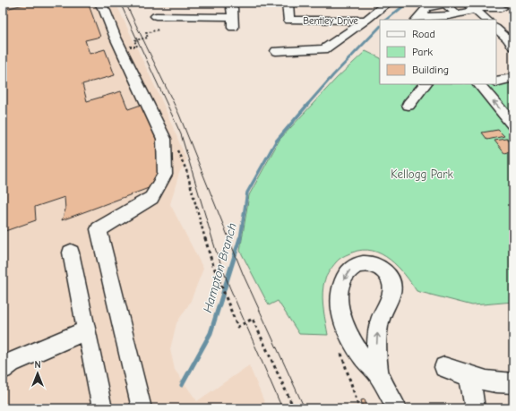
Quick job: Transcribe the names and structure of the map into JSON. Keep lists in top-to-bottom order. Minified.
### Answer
{"streets":{"street":["Bentley Drive"]},"water":["Hampton Branch"],"parks":["Kellogg Park"],"legend":["Road","Park","Building"],"north":"top"}
